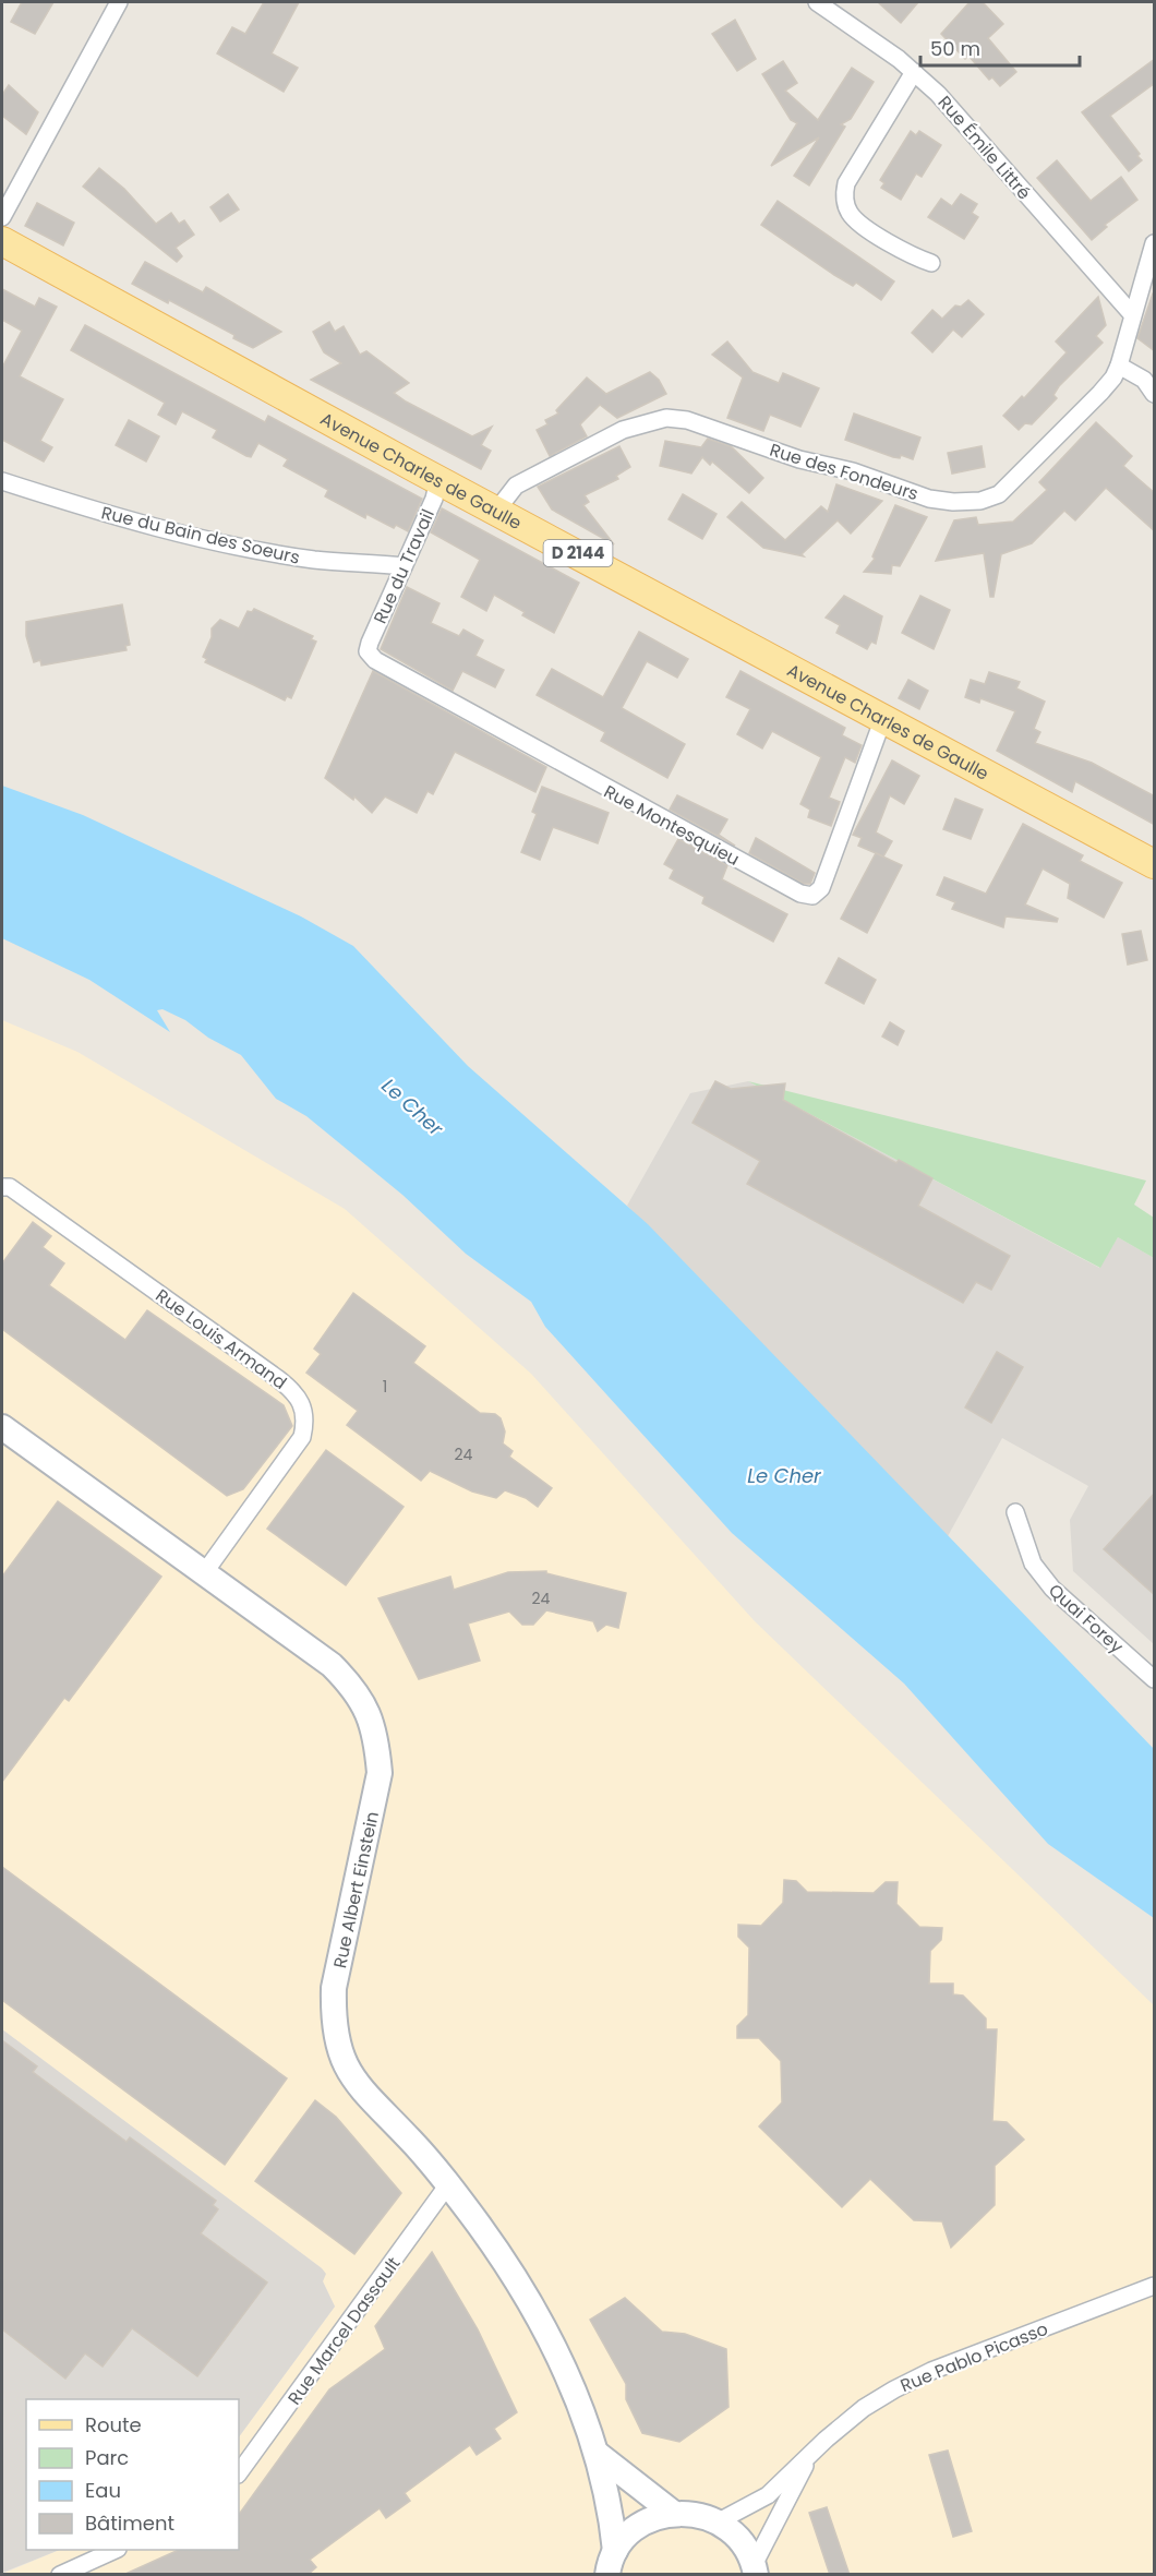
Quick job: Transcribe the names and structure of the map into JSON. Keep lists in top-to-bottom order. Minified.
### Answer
{"streets":{"main road":["Avenue Charles de Gaulle","D 2144"],"street":["Rue Émile Littré","Rue des Fondeurs","Rue du Bain des Soeurs","Rue du Travail","Rue Montesquieu","Rue Louis Armand","Quai Forey","Rue Albert Einstein","Rue Marcel Dassault","Rue Pablo Picasso"]},"crossings":[["Rue Émile Littré","Rue des Fondeurs"],["Avenue Charles de Gaulle","Rue des Fondeurs"],["Avenue Charles de Gaulle","Rue du Travail"],["Avenue Charles de Gaulle","Rue Montesquieu"],["Rue du Bain des Soeurs","Rue du Travail"],["Rue du Travail","Rue Montesquieu"],["Rue Louis Armand","Rue Albert Einstein"],["Rue Albert Einstein","Rue Marcel Dassault"]],"water":["Le Cher"],"house_numbers":["1","24","24"],"legend":["Route","Parc","Eau","Bâtiment"],"scale_bar":"50 m"}
